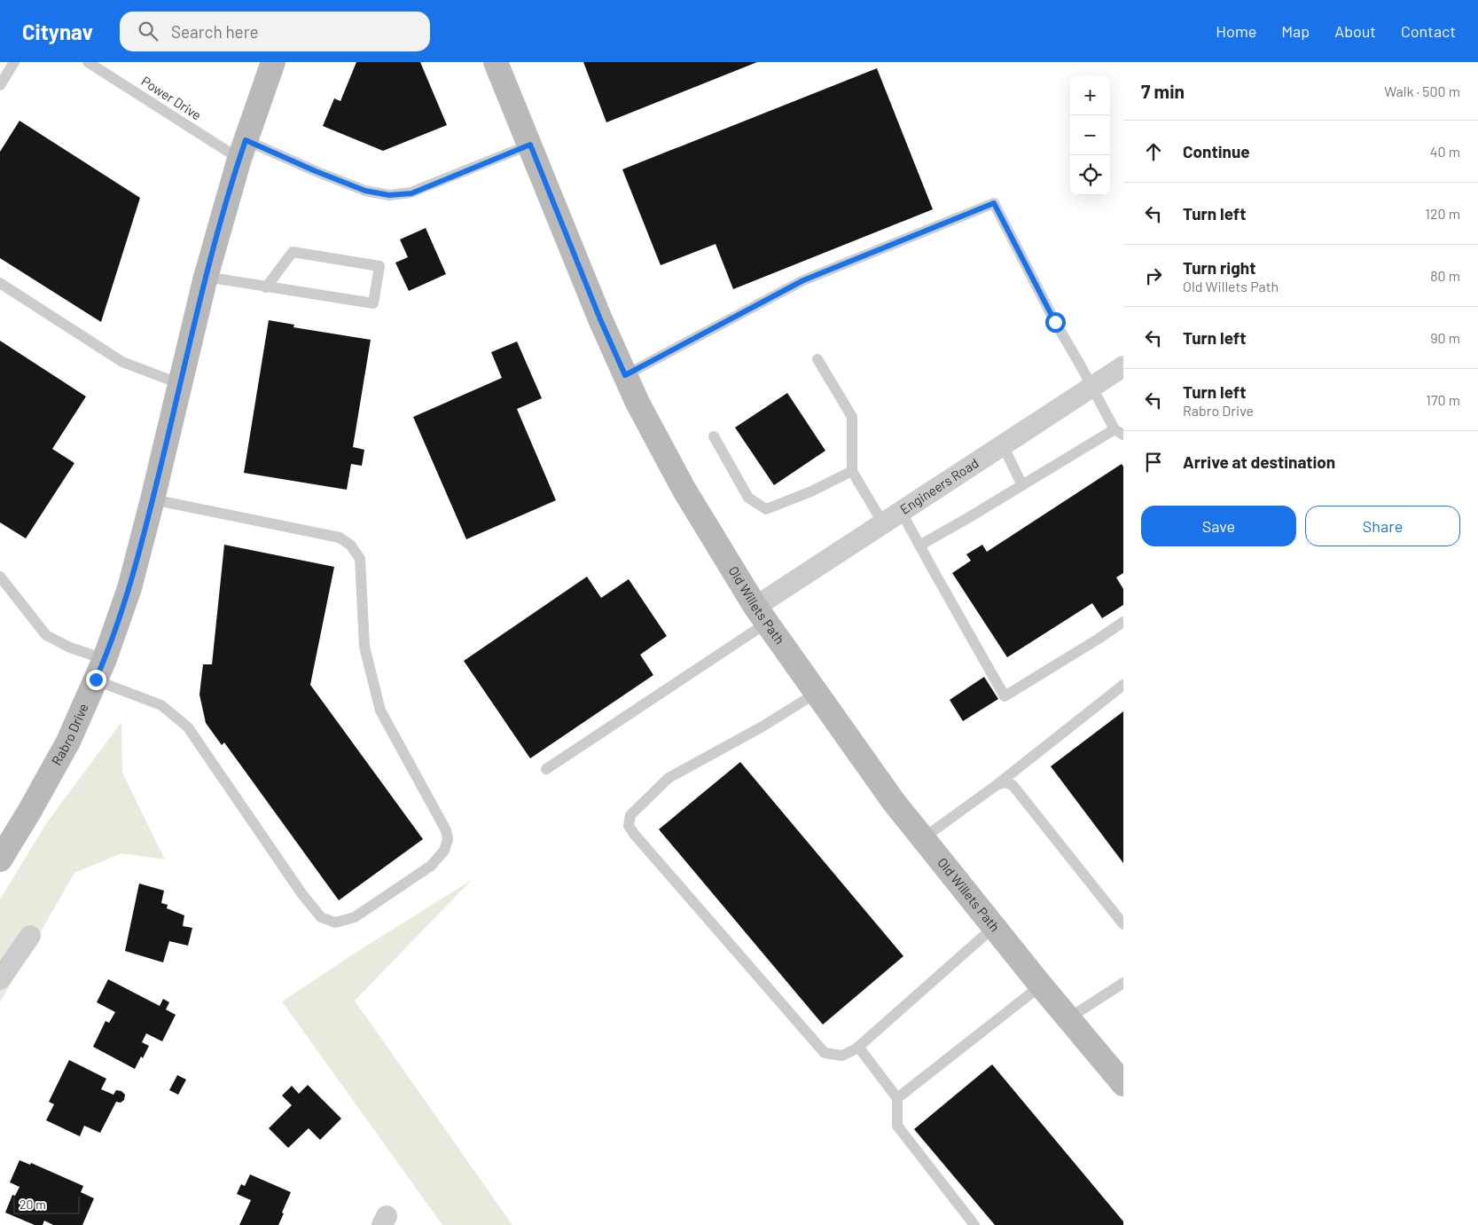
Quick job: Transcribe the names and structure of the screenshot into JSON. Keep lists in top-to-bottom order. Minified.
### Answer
{"streets":{"main road":["Old Willets Path","Rabro Drive"],"street":["Engineers Road"],"lane":["Power Drive"]},"crossings":[["Power Drive","Old Willets Path"],["Power Drive","Rabro Drive"],["Engineers Road","Old Willets Path"]],"scale_bar":"20 m","page":{"header":"Citynav","search":"Search here","nav":["Home","Map","About","Contact"],"heading":["7 min","Walk · 500 m"],"map_buttons":["+","−"],"list":[["Continue","40 m"],["Turn left","120 m"],["Turn right","Old Willets Path","80 m"],["Turn left","90 m"],["Turn left","Rabro Drive","170 m"],"Arrive at destination"],"buttons":["Save","Share"],"scale":"20 m"}}
